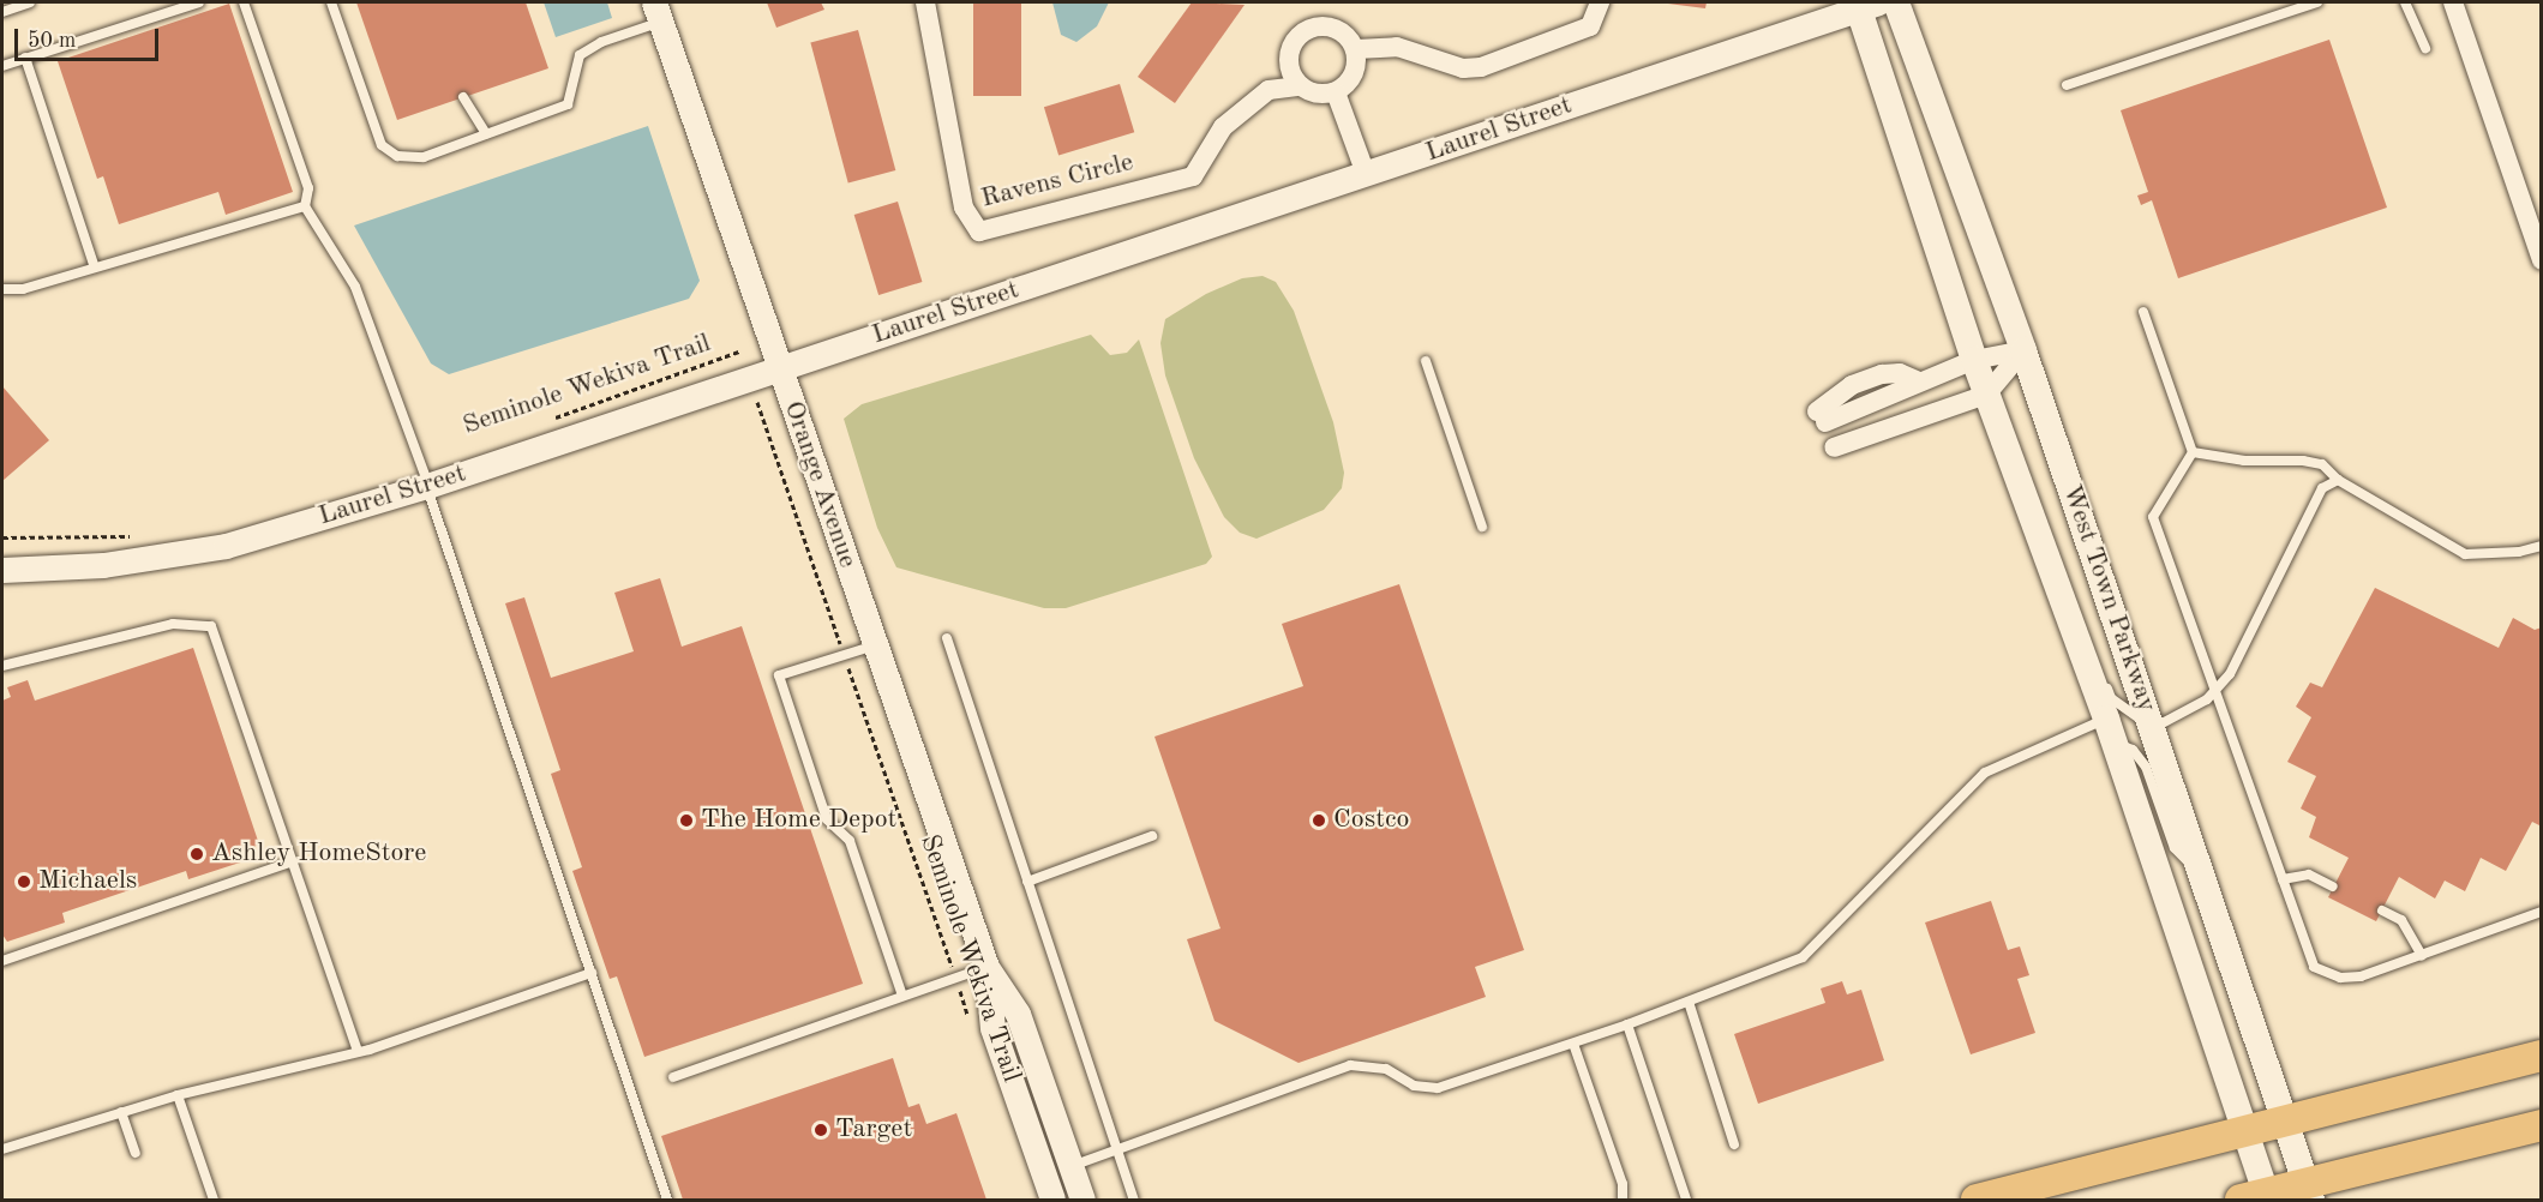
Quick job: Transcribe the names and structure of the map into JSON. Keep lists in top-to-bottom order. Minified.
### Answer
{"streets":{"main road":["West Town Parkway"],"street":["Laurel Street","Ravens Circle","Orange Avenue"],"path":["Seminole Wekiva Trail"]},"crossings":[["Laurel Street","Orange Avenue"],["Laurel Street","West Town Parkway"]],"places":["The Home Depot","Costco","Ashley HomeStore","Michaels","Target"],"scale_bar":"50 m"}
